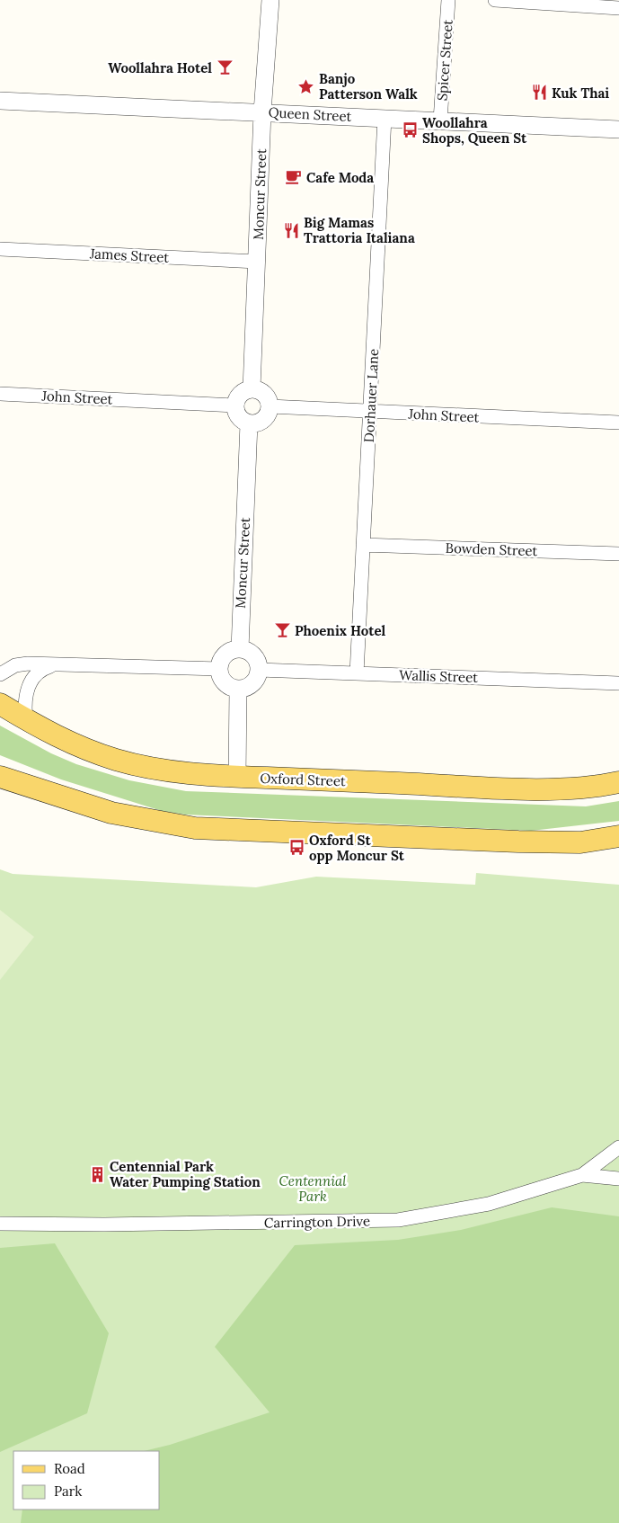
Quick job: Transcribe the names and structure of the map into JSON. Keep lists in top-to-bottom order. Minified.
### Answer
{"streets":{"main road":["Oxford Street"],"street":["Spicer Street","Queen Street","Moncur Street","James Street","Dorhauer Lane","John Street","Bowden Street","Wallis Street","Carrington Drive"]},"crossings":[["Spicer Street","Queen Street"],["Queen Street","Moncur Street"],["Queen Street","Dorhauer Lane"],["Moncur Street","James Street"],["Moncur Street","John Street"],["Moncur Street","Wallis Street"],["Dorhauer Lane","John Street"],["Dorhauer Lane","Bowden Street"],["Dorhauer Lane","Wallis Street"]],"parks":["Centennial Park"],"places":{"bar":["Woollahra Hotel","Phoenix Hotel"],"place":["Banjo Patterson Walk"],"restaurant":["Kuk Thai","Big Mamas Trattoria Italiana"],"bus stop":["Woollahra Shops, Queen St","Oxford St opp Moncur St"],"cafe":["Cafe Moda"],"building":["Centennial Park Water Pumping Station"]},"legend":["Road","Park"]}
